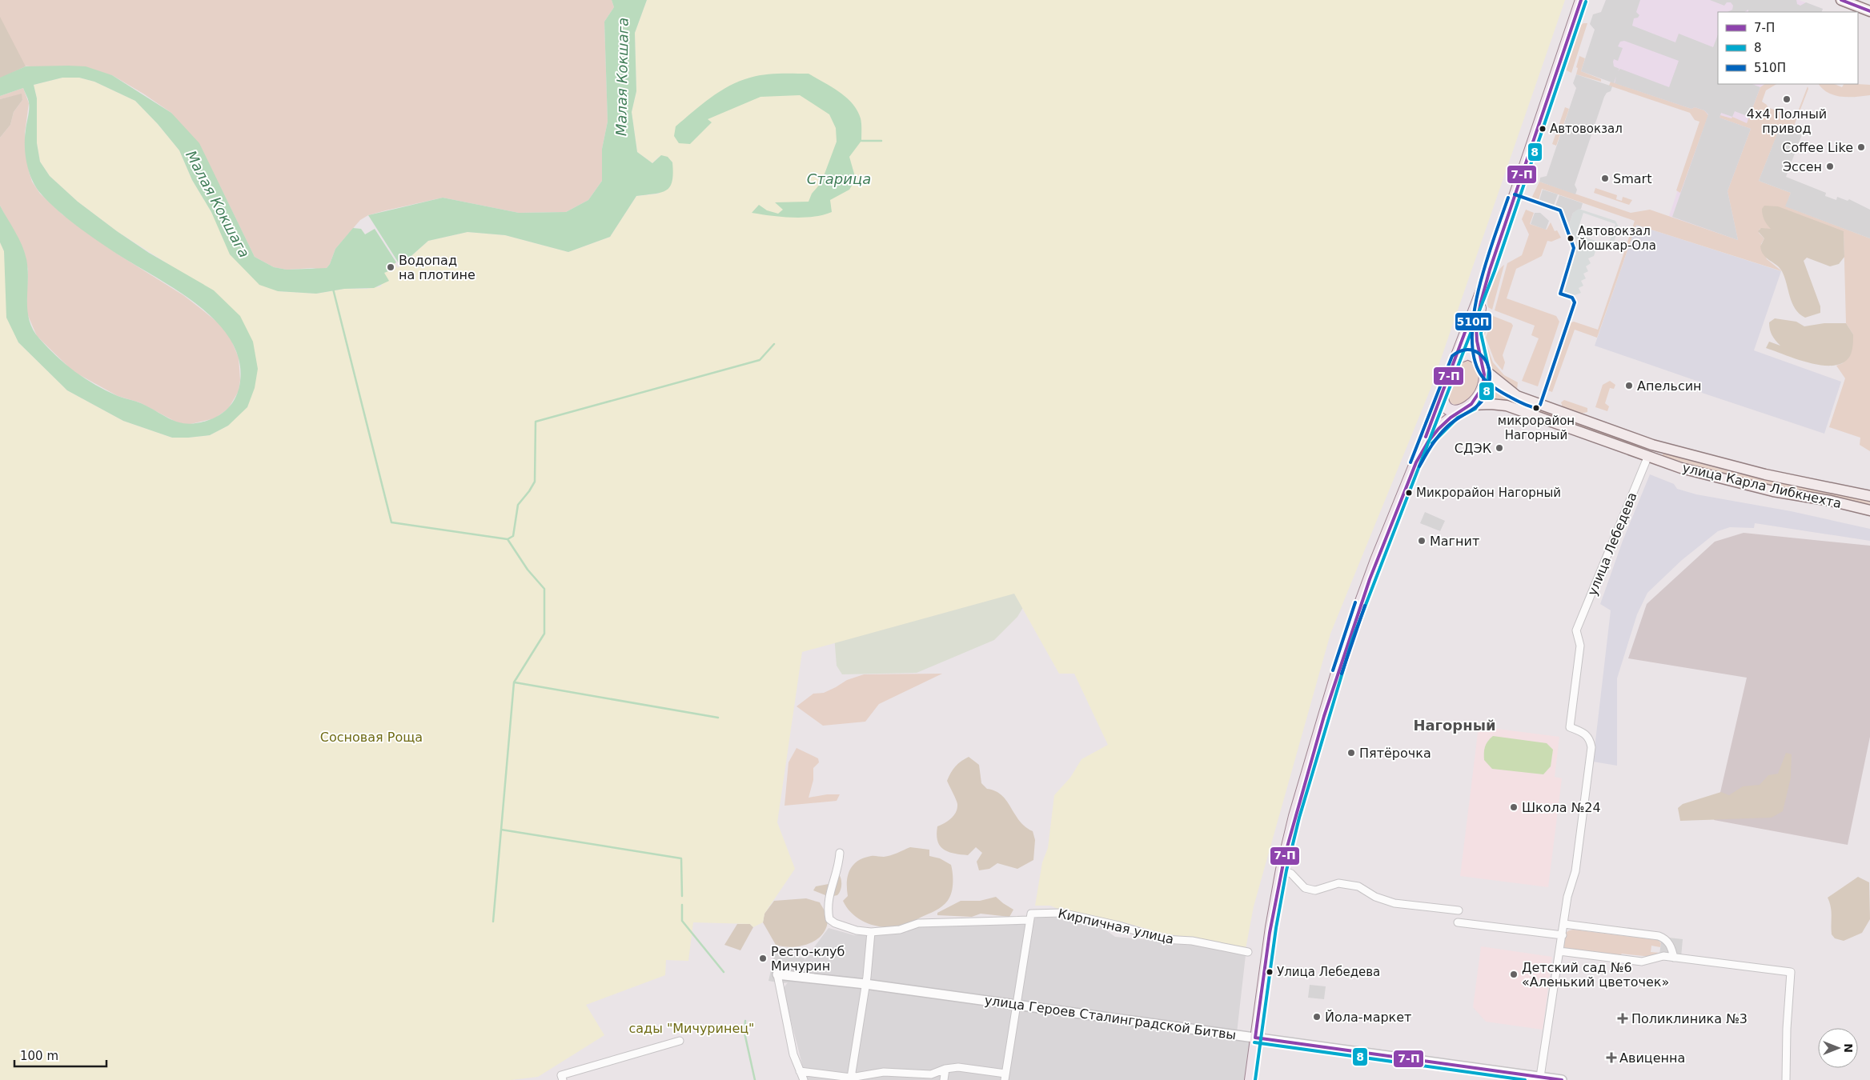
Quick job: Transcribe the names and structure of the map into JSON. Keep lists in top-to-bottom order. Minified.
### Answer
{"streets":{"main road":["улица Карла Либкнехта"],"street":["улица Лебедева","Кирпичная улица","улица Героев Сталинградской Битвы"]},"crossings":[["улица Карла Либкнехта","улица Лебедева"]],"districts":["Нагорный"],"water":["Малая Кокшага","Старица"],"parks":["Сосновая Роща","сады \"Мичуринец\""],"places":{"other":["4x4 Полный привод","Автовокзал","Coffee Like","Эссен","Smart","Автовокзал Йошкар-Ола","Водопад на плотине","Апельсин","микрорайон Нагорный","СДЭК","Микрорайон Нагорный","Магнит","Пятёрочка","Школа №24","Ресто-клуб Мичурин","Улица Лебедева","Детский сад №6 «Аленький цветочек»","Йола-маркет"],"health":["Поликлиника №3","Авиценна"]},"lines":["transit line 7-П","transit line 8","transit line 510П"],"legend":["7-П","8","510П"],"scale_bar":"100 m","north":"right"}
